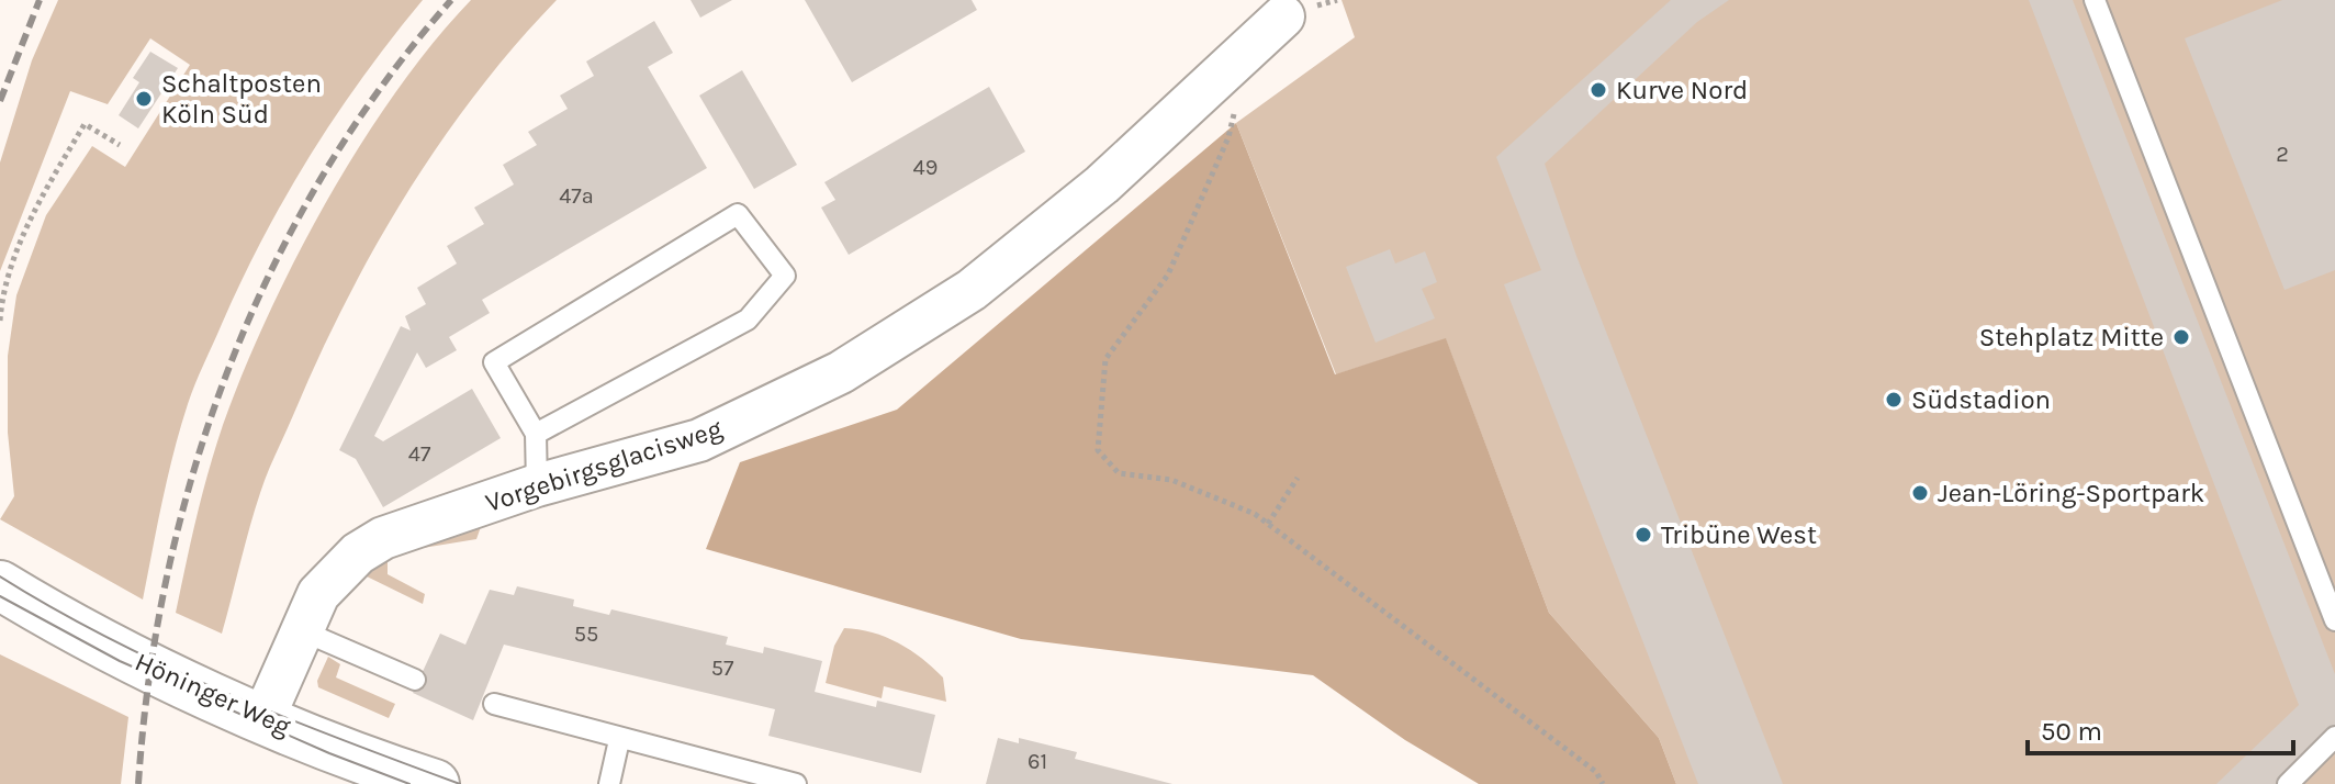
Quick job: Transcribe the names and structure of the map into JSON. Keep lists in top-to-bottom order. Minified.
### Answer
{"streets":{"street":["Vorgebirgsglacisweg","Höninger Weg"]},"crossings":[["Vorgebirgsglacisweg","Höninger Weg"]],"places":["Kurve Nord","Schaltposten Köln Süd","Stehplatz Mitte","Südstadion","Jean-Löring-Sportpark","Tribüne West"],"house_numbers":["2","49","47a","47","55","57","61"],"scale_bar":"50 m"}
